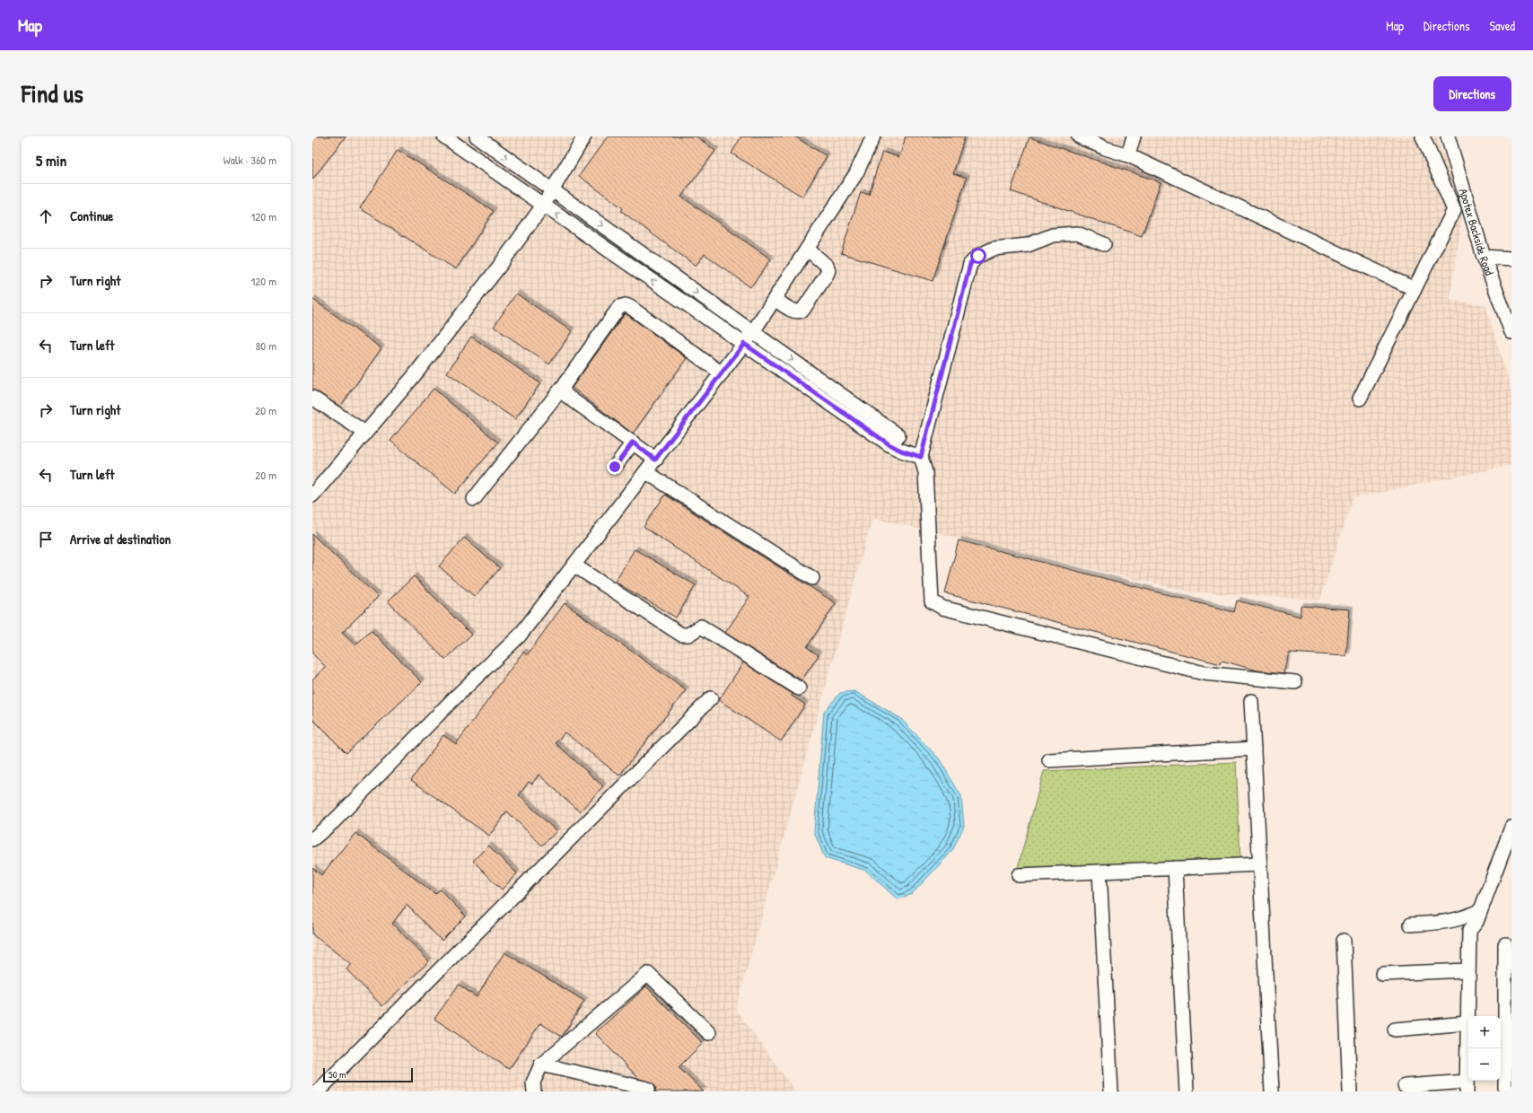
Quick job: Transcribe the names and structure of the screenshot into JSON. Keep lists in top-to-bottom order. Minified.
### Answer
{"streets":{"street":["Apotex Backside Road"]},"scale_bar":"50 m","page":{"header":"Map","nav":["Map","Directions","Saved"],"title":"Find us","buttons":"Directions","heading":["5 min","Walk · 360 m"],"list":[["Continue","120 m"],["Turn right","120 m"],["Turn left","80 m"],["Turn right","20 m"],["Turn left","20 m"],"Arrive at destination"],"map_buttons":["+","−"],"scale":"50 m"}}
